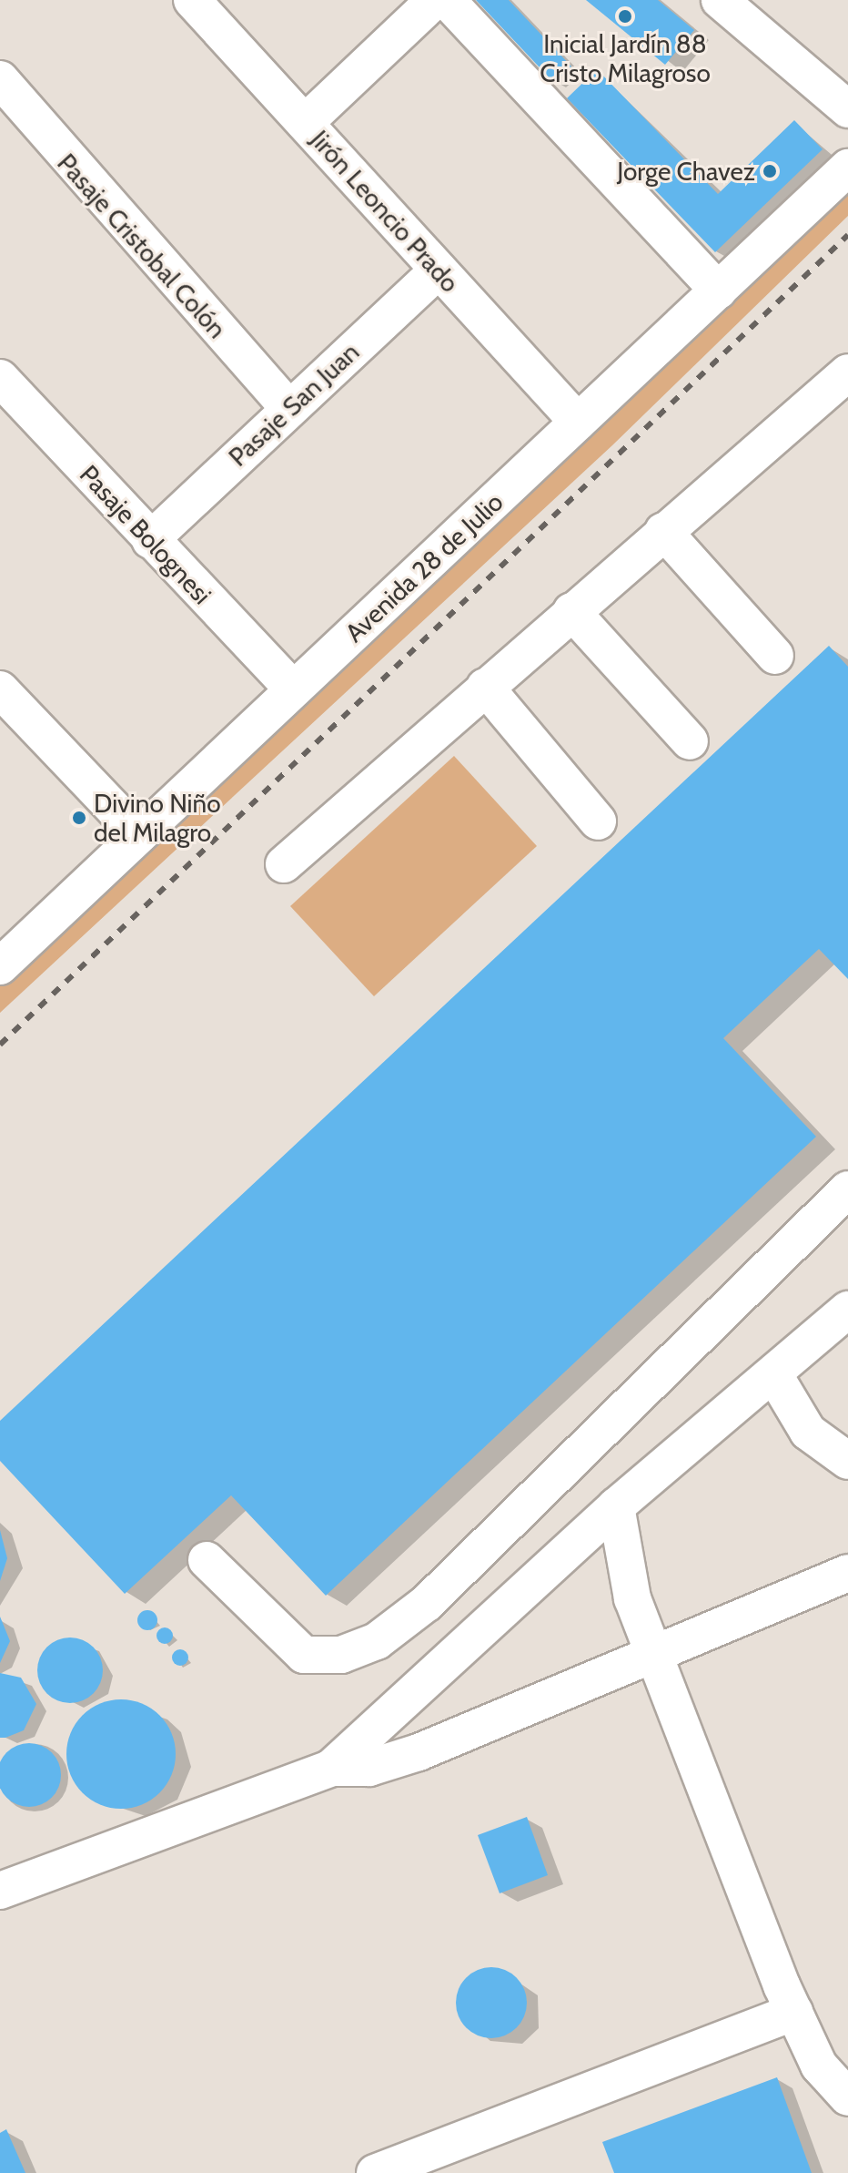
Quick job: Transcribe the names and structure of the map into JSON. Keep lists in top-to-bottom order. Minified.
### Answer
{"streets":{"street":["Jirón Leoncio Prado","Pasaje Cristobal Colón","Pasaje San Juan","Pasaje Bolognesi","Avenida 28 de Julio"]},"crossings":[["Jirón Leoncio Prado","Pasaje San Juan"],["Jirón Leoncio Prado","Avenida 28 de Julio"],["Pasaje Cristobal Colón","Pasaje San Juan"],["Pasaje San Juan","Pasaje Bolognesi"],["Pasaje Bolognesi","Avenida 28 de Julio"]],"places":["Inicial Jardín 88 Cristo Milagroso","Jorge Chavez","Divino Niño del Milagro"]}
